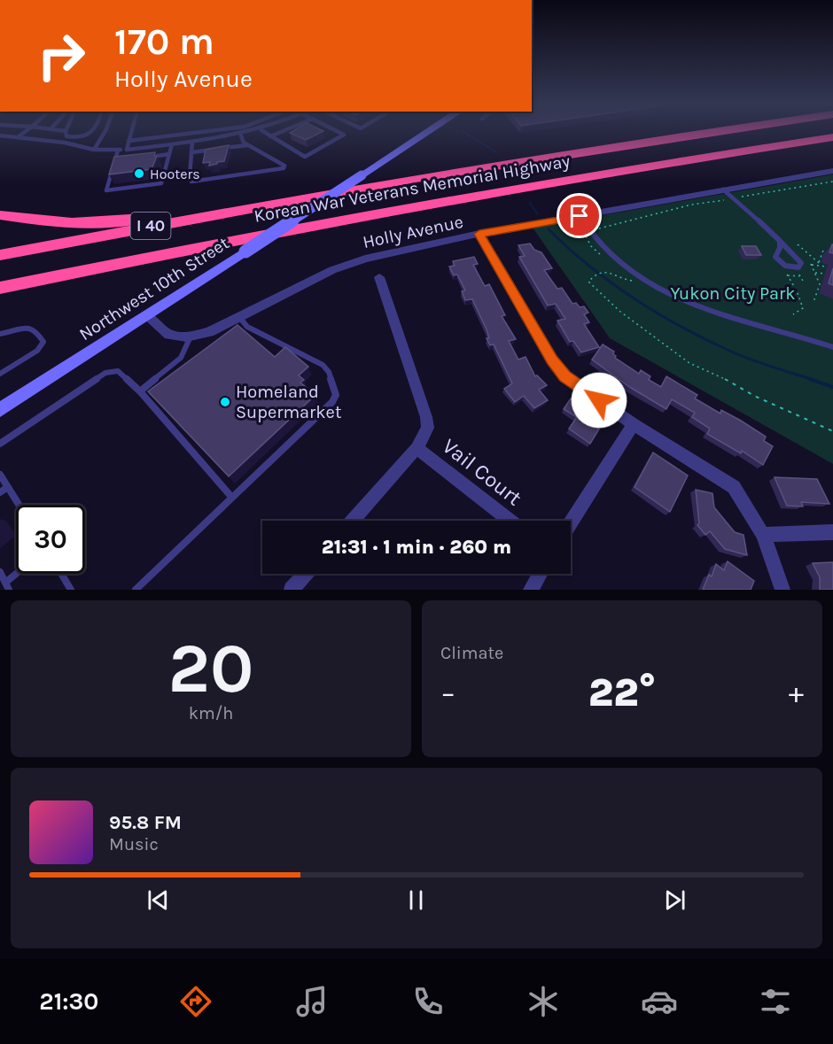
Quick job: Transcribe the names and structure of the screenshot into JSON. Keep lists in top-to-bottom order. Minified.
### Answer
{"streets":{"highway":["Korean War Veterans Memorial Highway","I 40"],"main road":["Northwest 10th Street"],"street":["Holly Avenue","Vail Court"]},"crossings":[["Holly Avenue","Northwest 10th Street"]],"parks":["Yukon City Park"],"places":["Hooters","Homeland Supermarket"],"page":{"turn":["170 m","Holly Avenue"],"limit":"30","trip":"21:31 · 1 min · 260 m","tile":[["20","km/h"],"Climate"],"heat":["−","22°","+"],"song":["95.8 FM","Music"],"tabs":"21:30"}}
